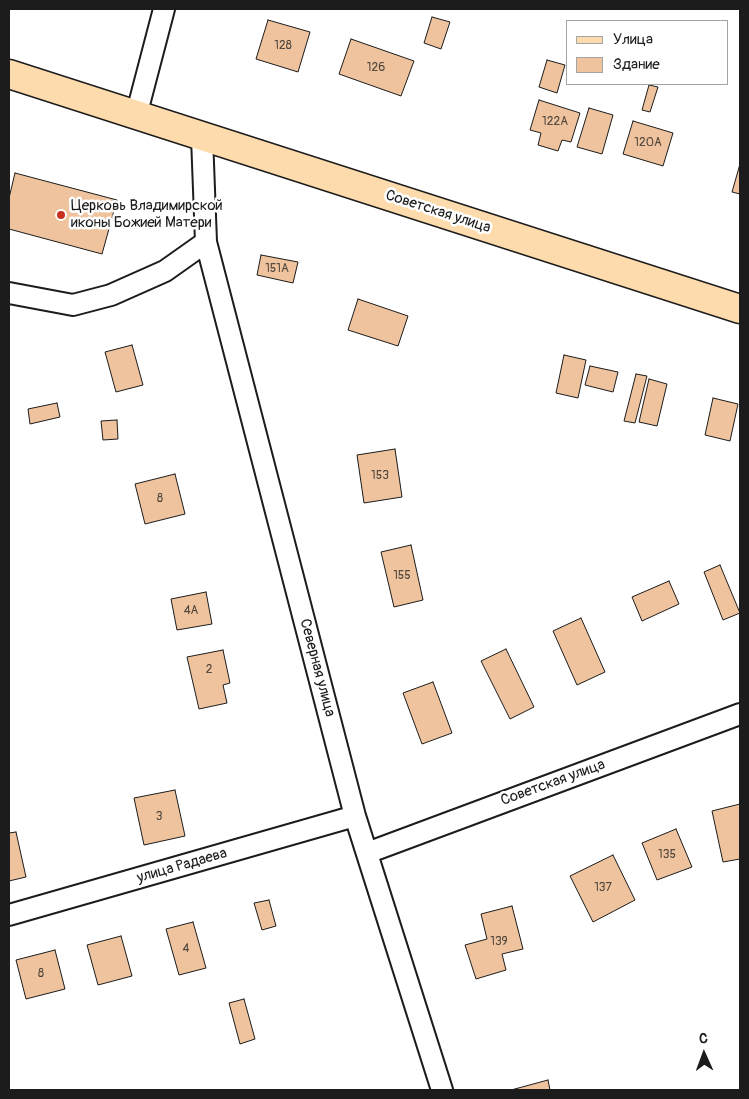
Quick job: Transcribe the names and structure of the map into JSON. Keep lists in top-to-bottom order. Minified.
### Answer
{"streets":{"main road":["Советская улица"],"street":["Северная улица","улица Радаева"]},"crossings":[["Советская улица","Северная улица"],["Северная улица","улица Радаева"]],"places":["Церковь Владимирской иконы Божией Матери"],"house_numbers":["128","126","122А","120А","151А","153","8","155","4А","2","3","135","137","139","4","8"],"legend":["Улица","Здание"],"north":"top"}
